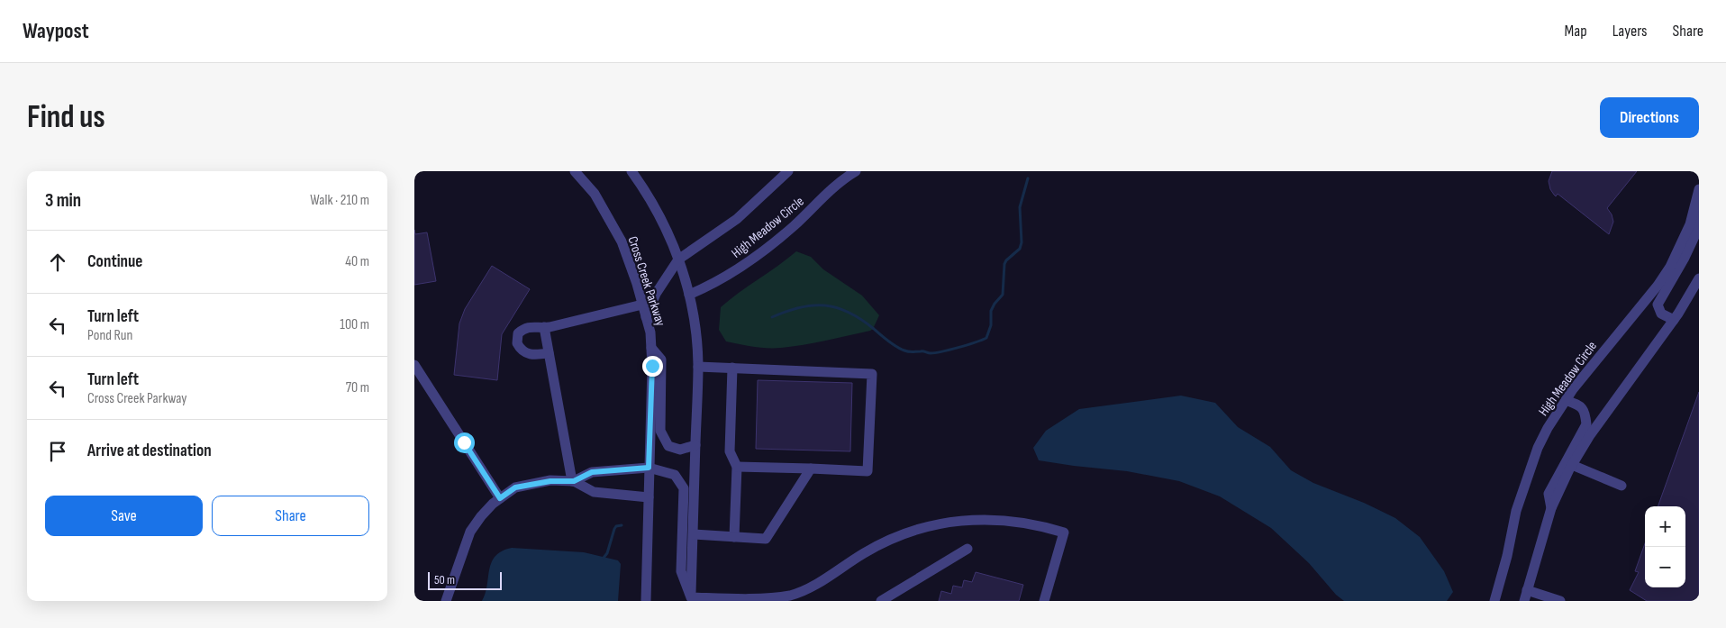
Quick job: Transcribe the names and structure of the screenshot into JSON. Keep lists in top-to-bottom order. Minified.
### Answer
{"streets":{"street":["High Meadow Circle","Cross Creek Parkway"]},"scale_bar":"50 m","page":{"header":"Waypost","nav":["Map","Layers","Share"],"buttons":["Directions",["Save","Share"]],"title":"Find us","heading":["3 min","Walk · 210 m"],"list":[["Continue","40 m"],["Turn left","Pond Run","100 m"],["Turn left","Cross Creek Parkway","70 m"],"Arrive at destination"],"map_buttons":["+","−"],"scale":"50 m"}}
